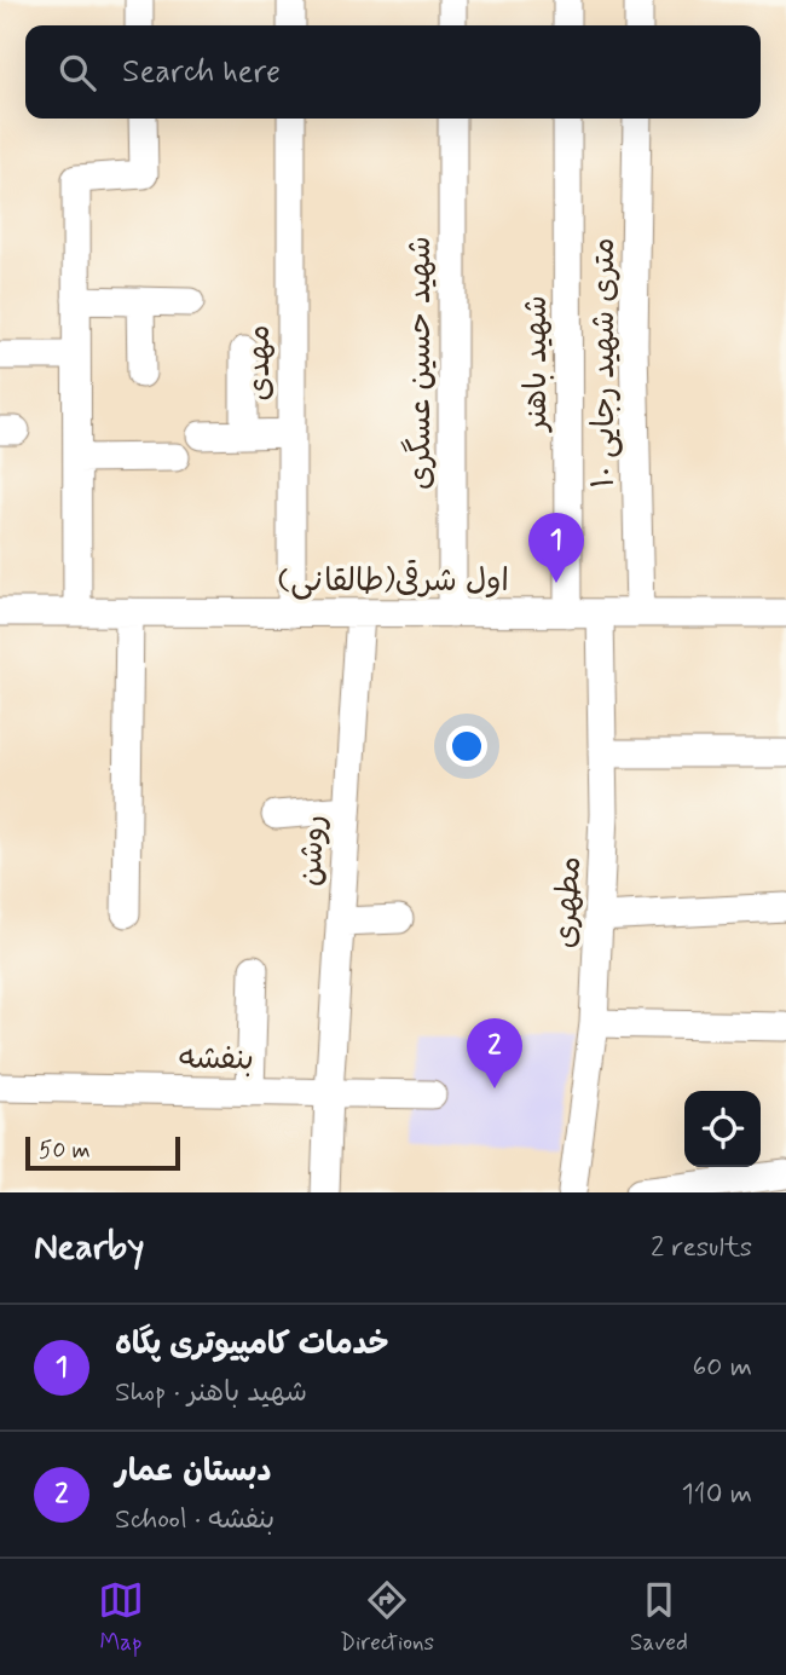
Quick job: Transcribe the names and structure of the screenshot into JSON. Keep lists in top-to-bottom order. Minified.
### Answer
{"streets":{"street":["مهدی","شهید حسین عسگری","شهید باهنر","۱۰ متری شهید رجایی","اول شرقی(طالقانی)","روشن","مطهری","بنفشه"]},"crossings":[["مهدی","اول شرقی(طالقانی)"],["شهید حسین عسگری","اول شرقی(طالقانی)"],["شهید باهنر","اول شرقی(طالقانی)"],["۱۰ متری شهید رجایی","اول شرقی(طالقانی)"],["اول شرقی(طالقانی)","روشن"],["اول شرقی(طالقانی)","مطهری"],["روشن","بنفشه"]],"scale_bar":"50 m","page":{"search":"Search here","pins":["1","2"],"scale":"50 m","heading":["Nearby","2 results"],"list":[{"mark":"1","name":"خدمات کامپیوتری پگاه","note":"Shop · شهید باهنر","value":"60 m"},{"mark":"2","name":"دبستان عمار","note":"School · بنفشه","value":"110 m"}],"nav":["Map","Directions","Saved"]}}
